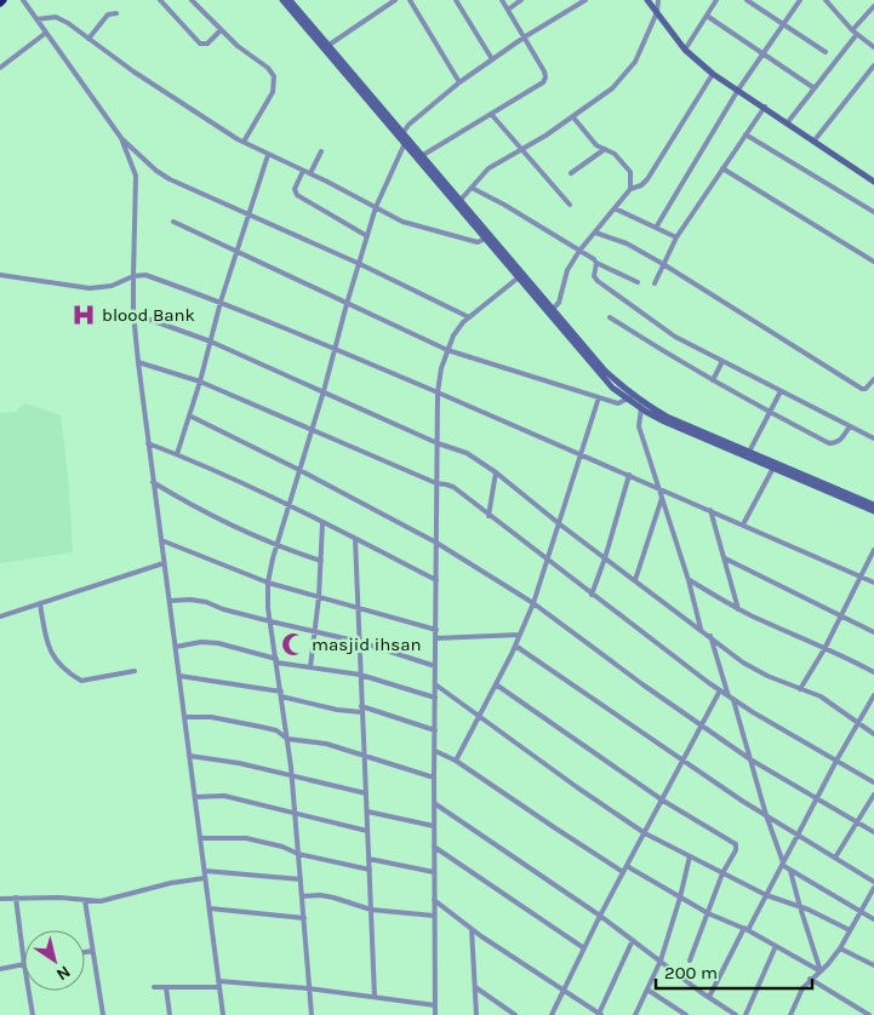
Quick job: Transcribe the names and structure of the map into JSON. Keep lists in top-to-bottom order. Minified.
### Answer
{"places":{"hospital":["blood Bank"],"mosque":["masjid ihsan"]},"scale_bar":"200 m","north":"bottom right"}
